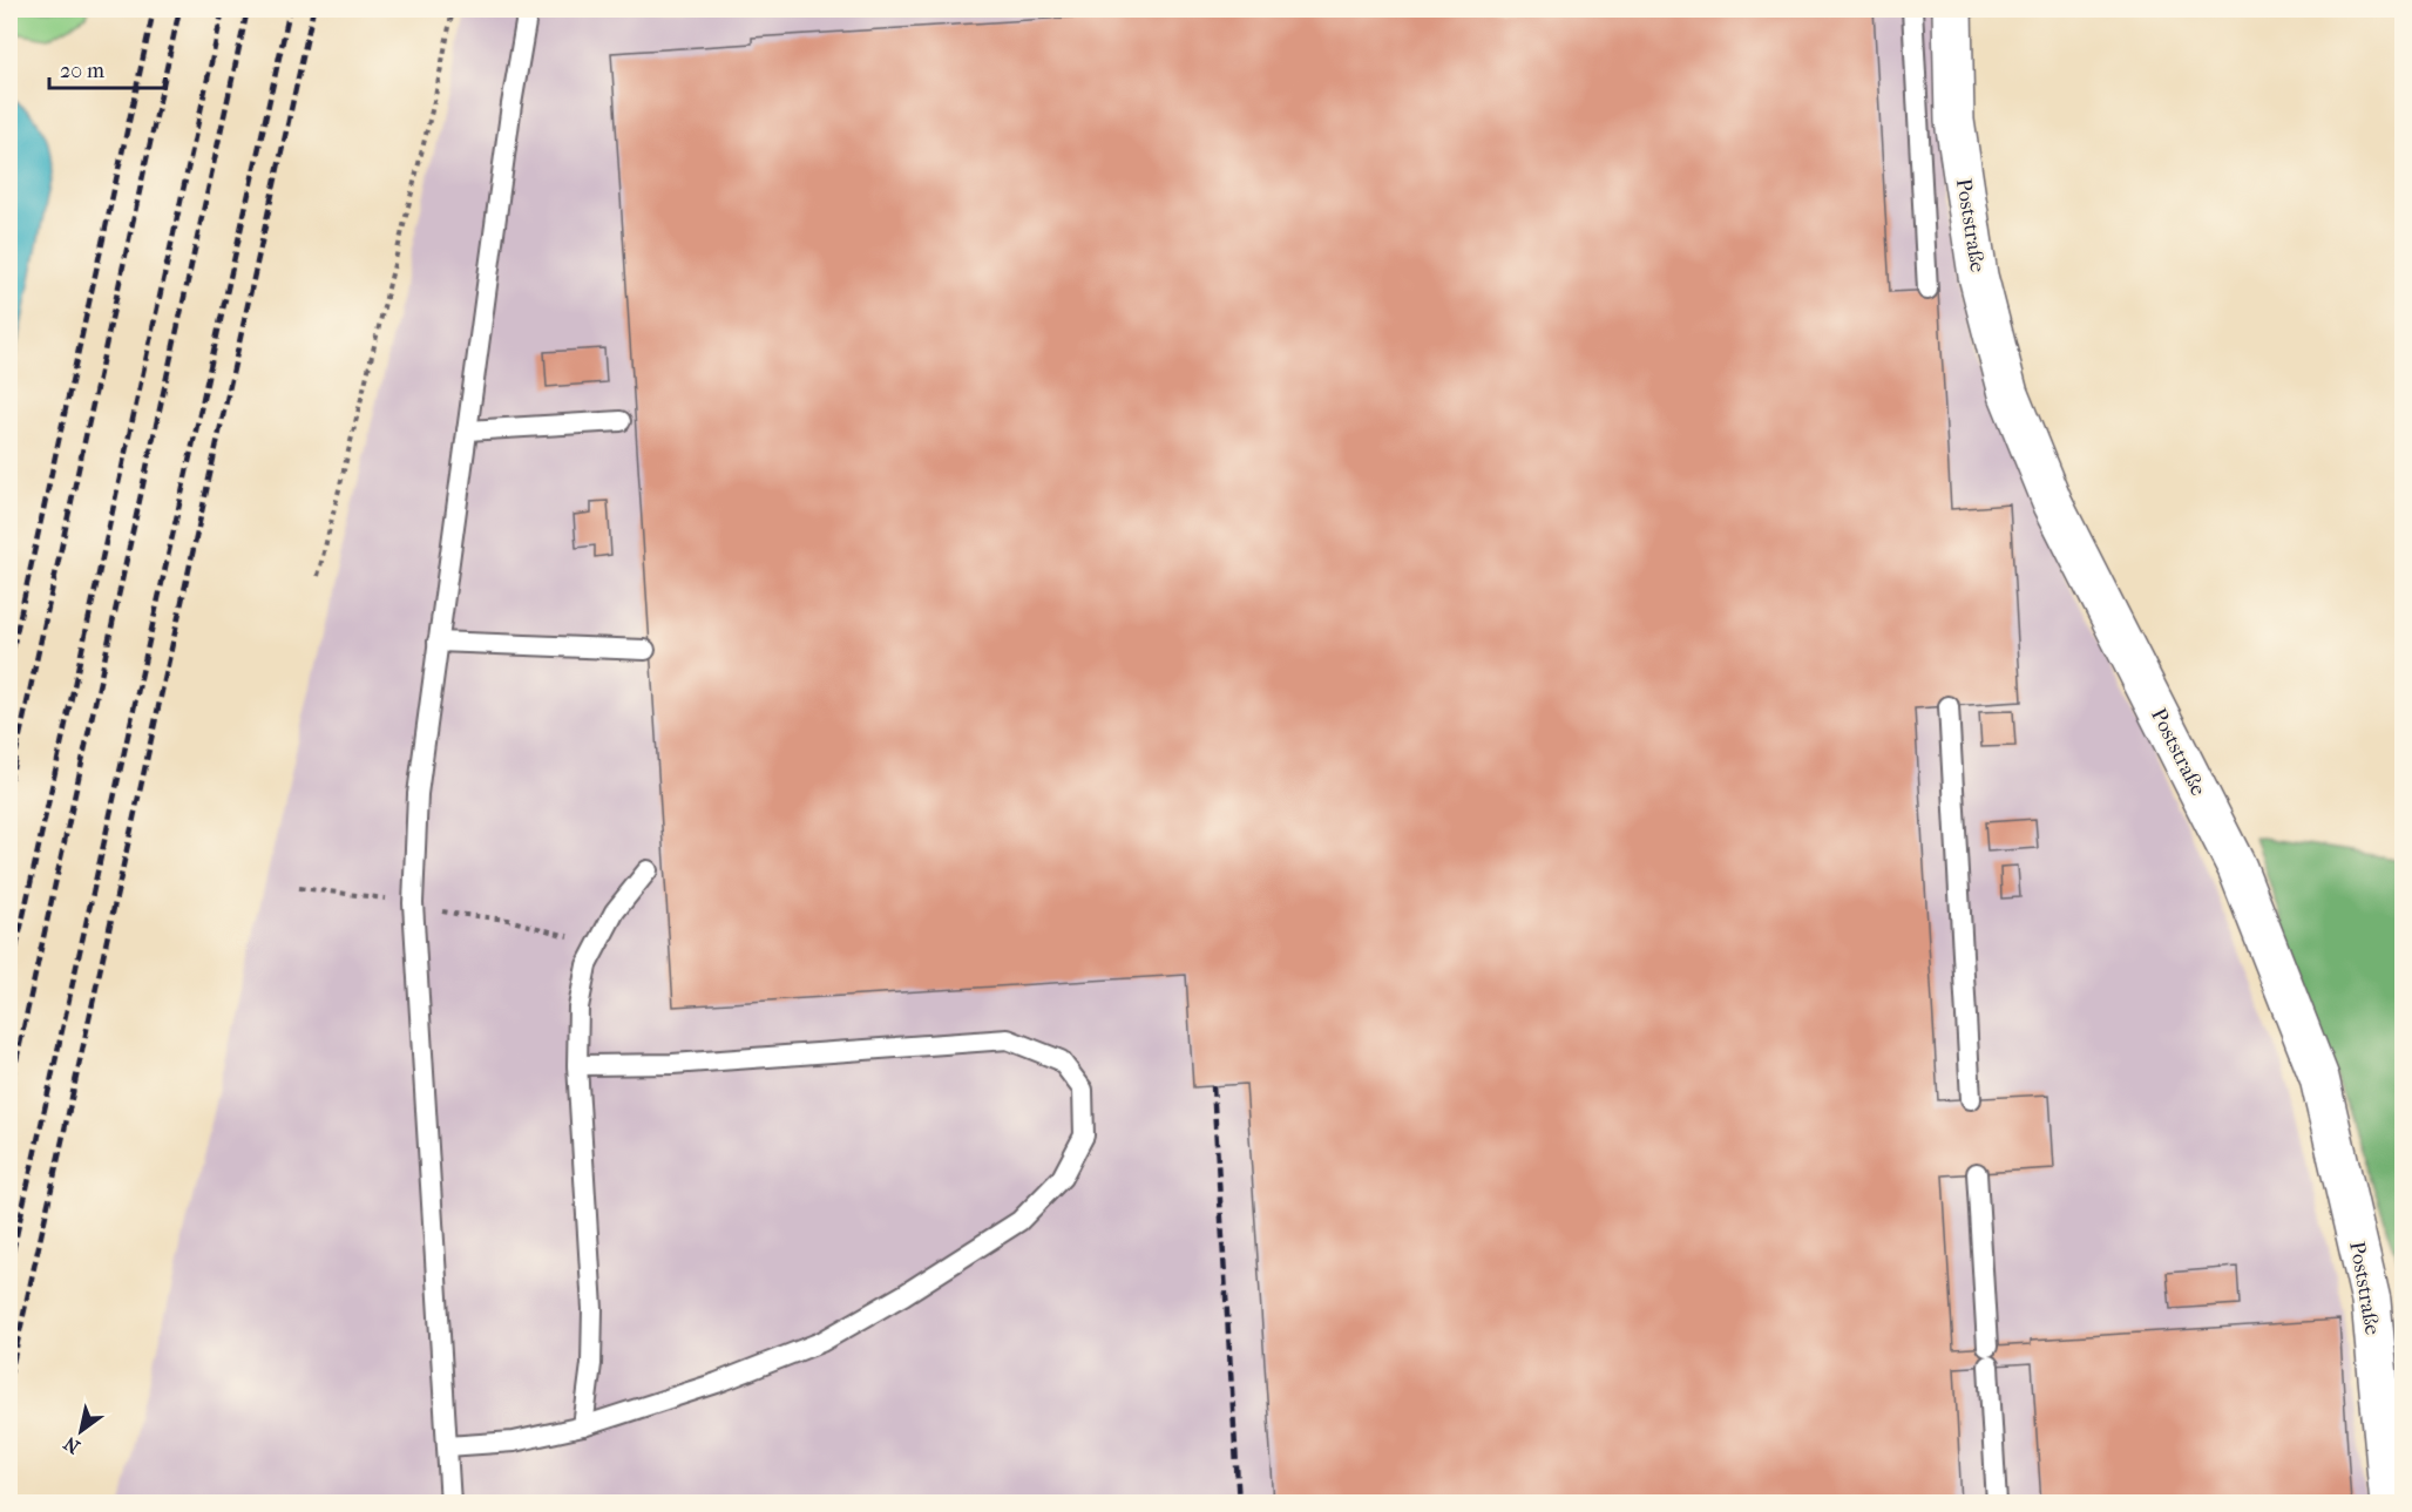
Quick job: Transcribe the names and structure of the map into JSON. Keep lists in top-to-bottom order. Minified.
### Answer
{"streets":{"street":["Poststraße"]},"scale_bar":"20 m","north":"bottom left"}
